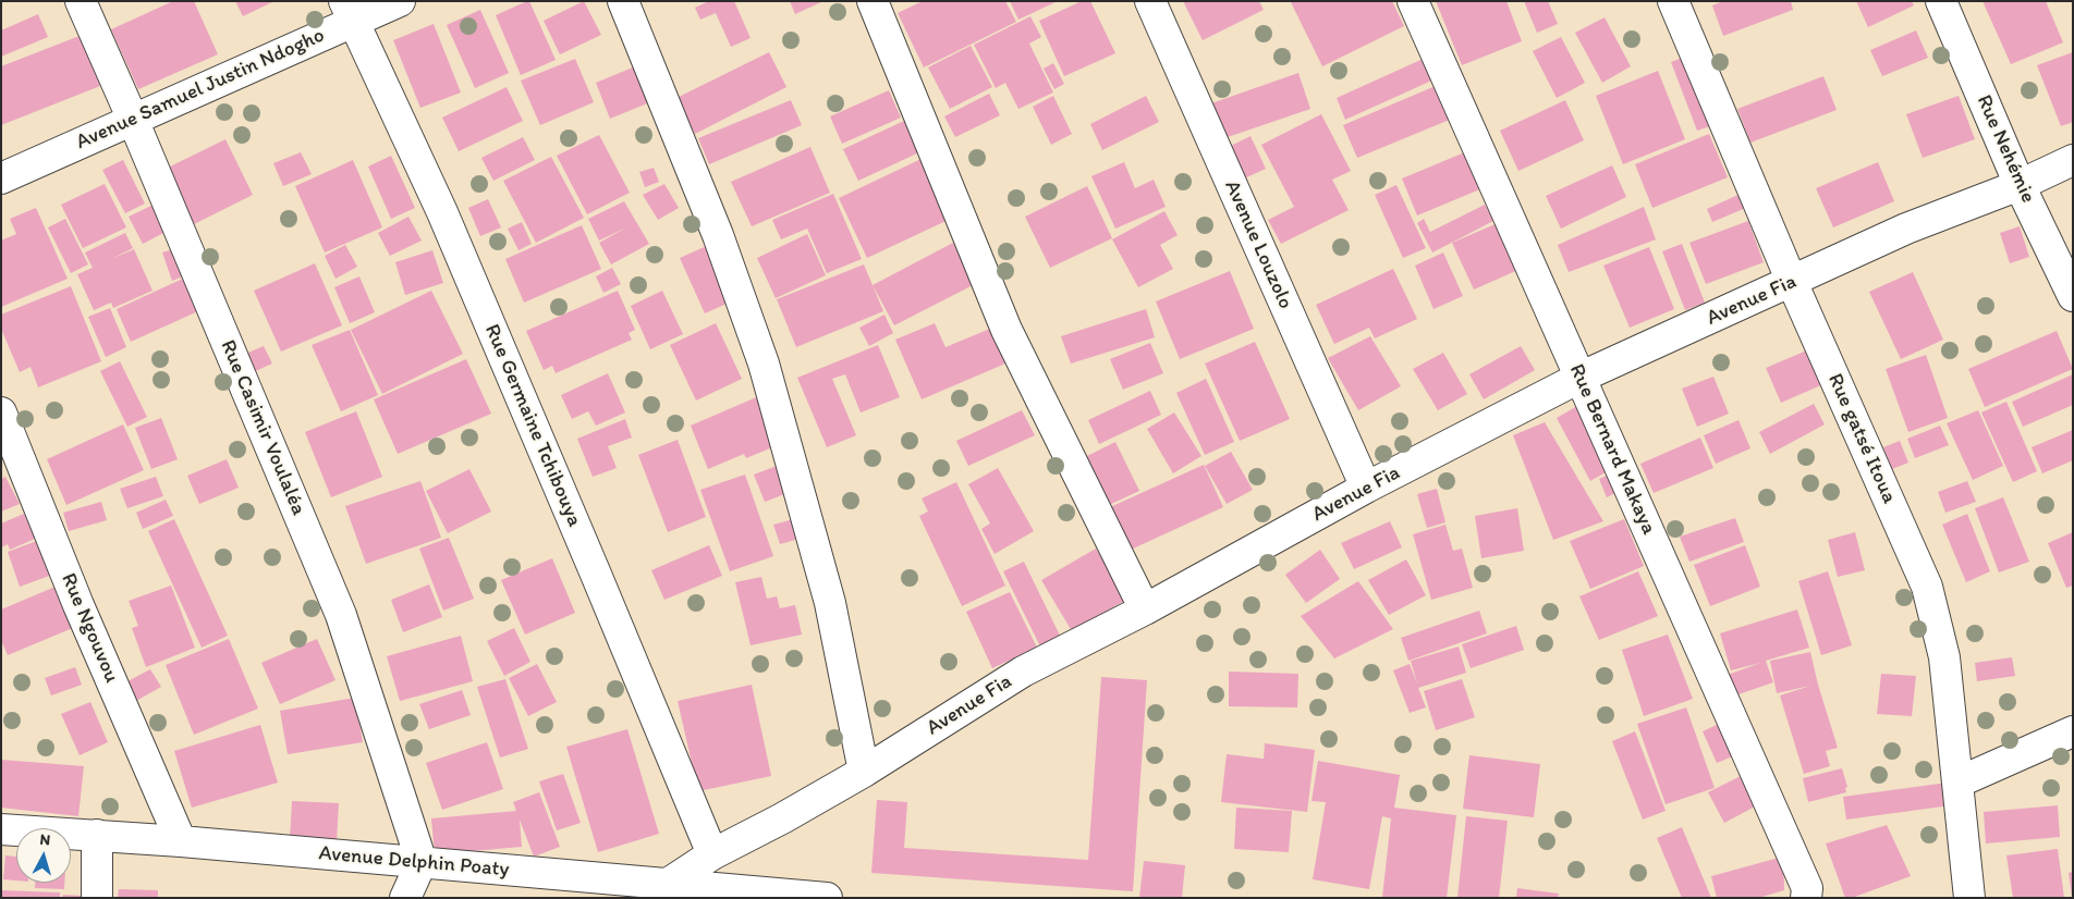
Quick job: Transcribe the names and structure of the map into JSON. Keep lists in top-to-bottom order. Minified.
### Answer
{"streets":{"street":["Avenue Samuel Justin Ndogho","Rue Nehémie","Avenue Louzolo","Avenue Fia","Rue Germaine Tchibouya","Rue Casimir Voulaléa","Rue gatsé Itoua","Rue Bernard Makaya","Rue Ngouvou","Avenue Delphin Poaty"]},"crossings":[["Avenue Samuel Justin Ndogho","Rue Germaine Tchibouya"],["Avenue Samuel Justin Ndogho","Rue Casimir Voulaléa"],["Rue Nehémie","Avenue Fia"],["Avenue Louzolo","Avenue Fia"],["Avenue Fia","Rue Germaine Tchibouya"],["Avenue Fia","Rue gatsé Itoua"],["Avenue Fia","Rue Bernard Makaya"],["Avenue Fia","Avenue Delphin Poaty"],["Rue Casimir Voulaléa","Avenue Delphin Poaty"],["Rue Ngouvou","Avenue Delphin Poaty"]],"north":"top"}
